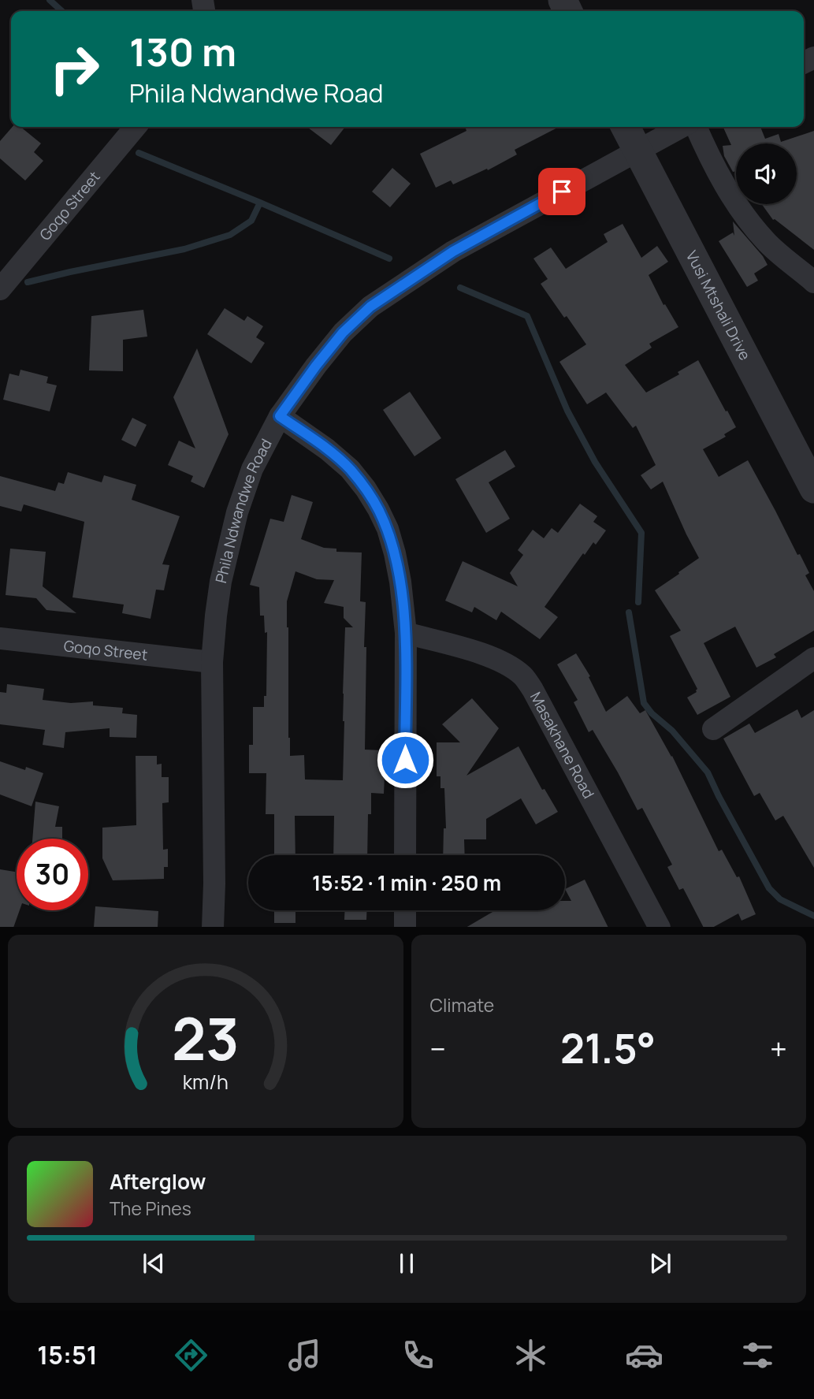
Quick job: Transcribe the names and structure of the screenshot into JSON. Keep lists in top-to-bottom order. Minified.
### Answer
{"streets":{"street":["Goqo Street","Vusi Mtshali Drive","Phila Ndwandwe Road","Masakhane Road"]},"crossings":[["Goqo Street","Phila Ndwandwe Road"],["Vusi Mtshali Drive","Phila Ndwandwe Road"]],"page":{"turn":["130 m","Phila Ndwandwe Road"],"limit":"30","trip":"15:52 · 1 min · 250 m","tile":"Climate","heat":["−","21.5°","+"],"song":["Afterglow","The Pines"],"tabs":"15:51","gauge":["23","km/h"]}}
